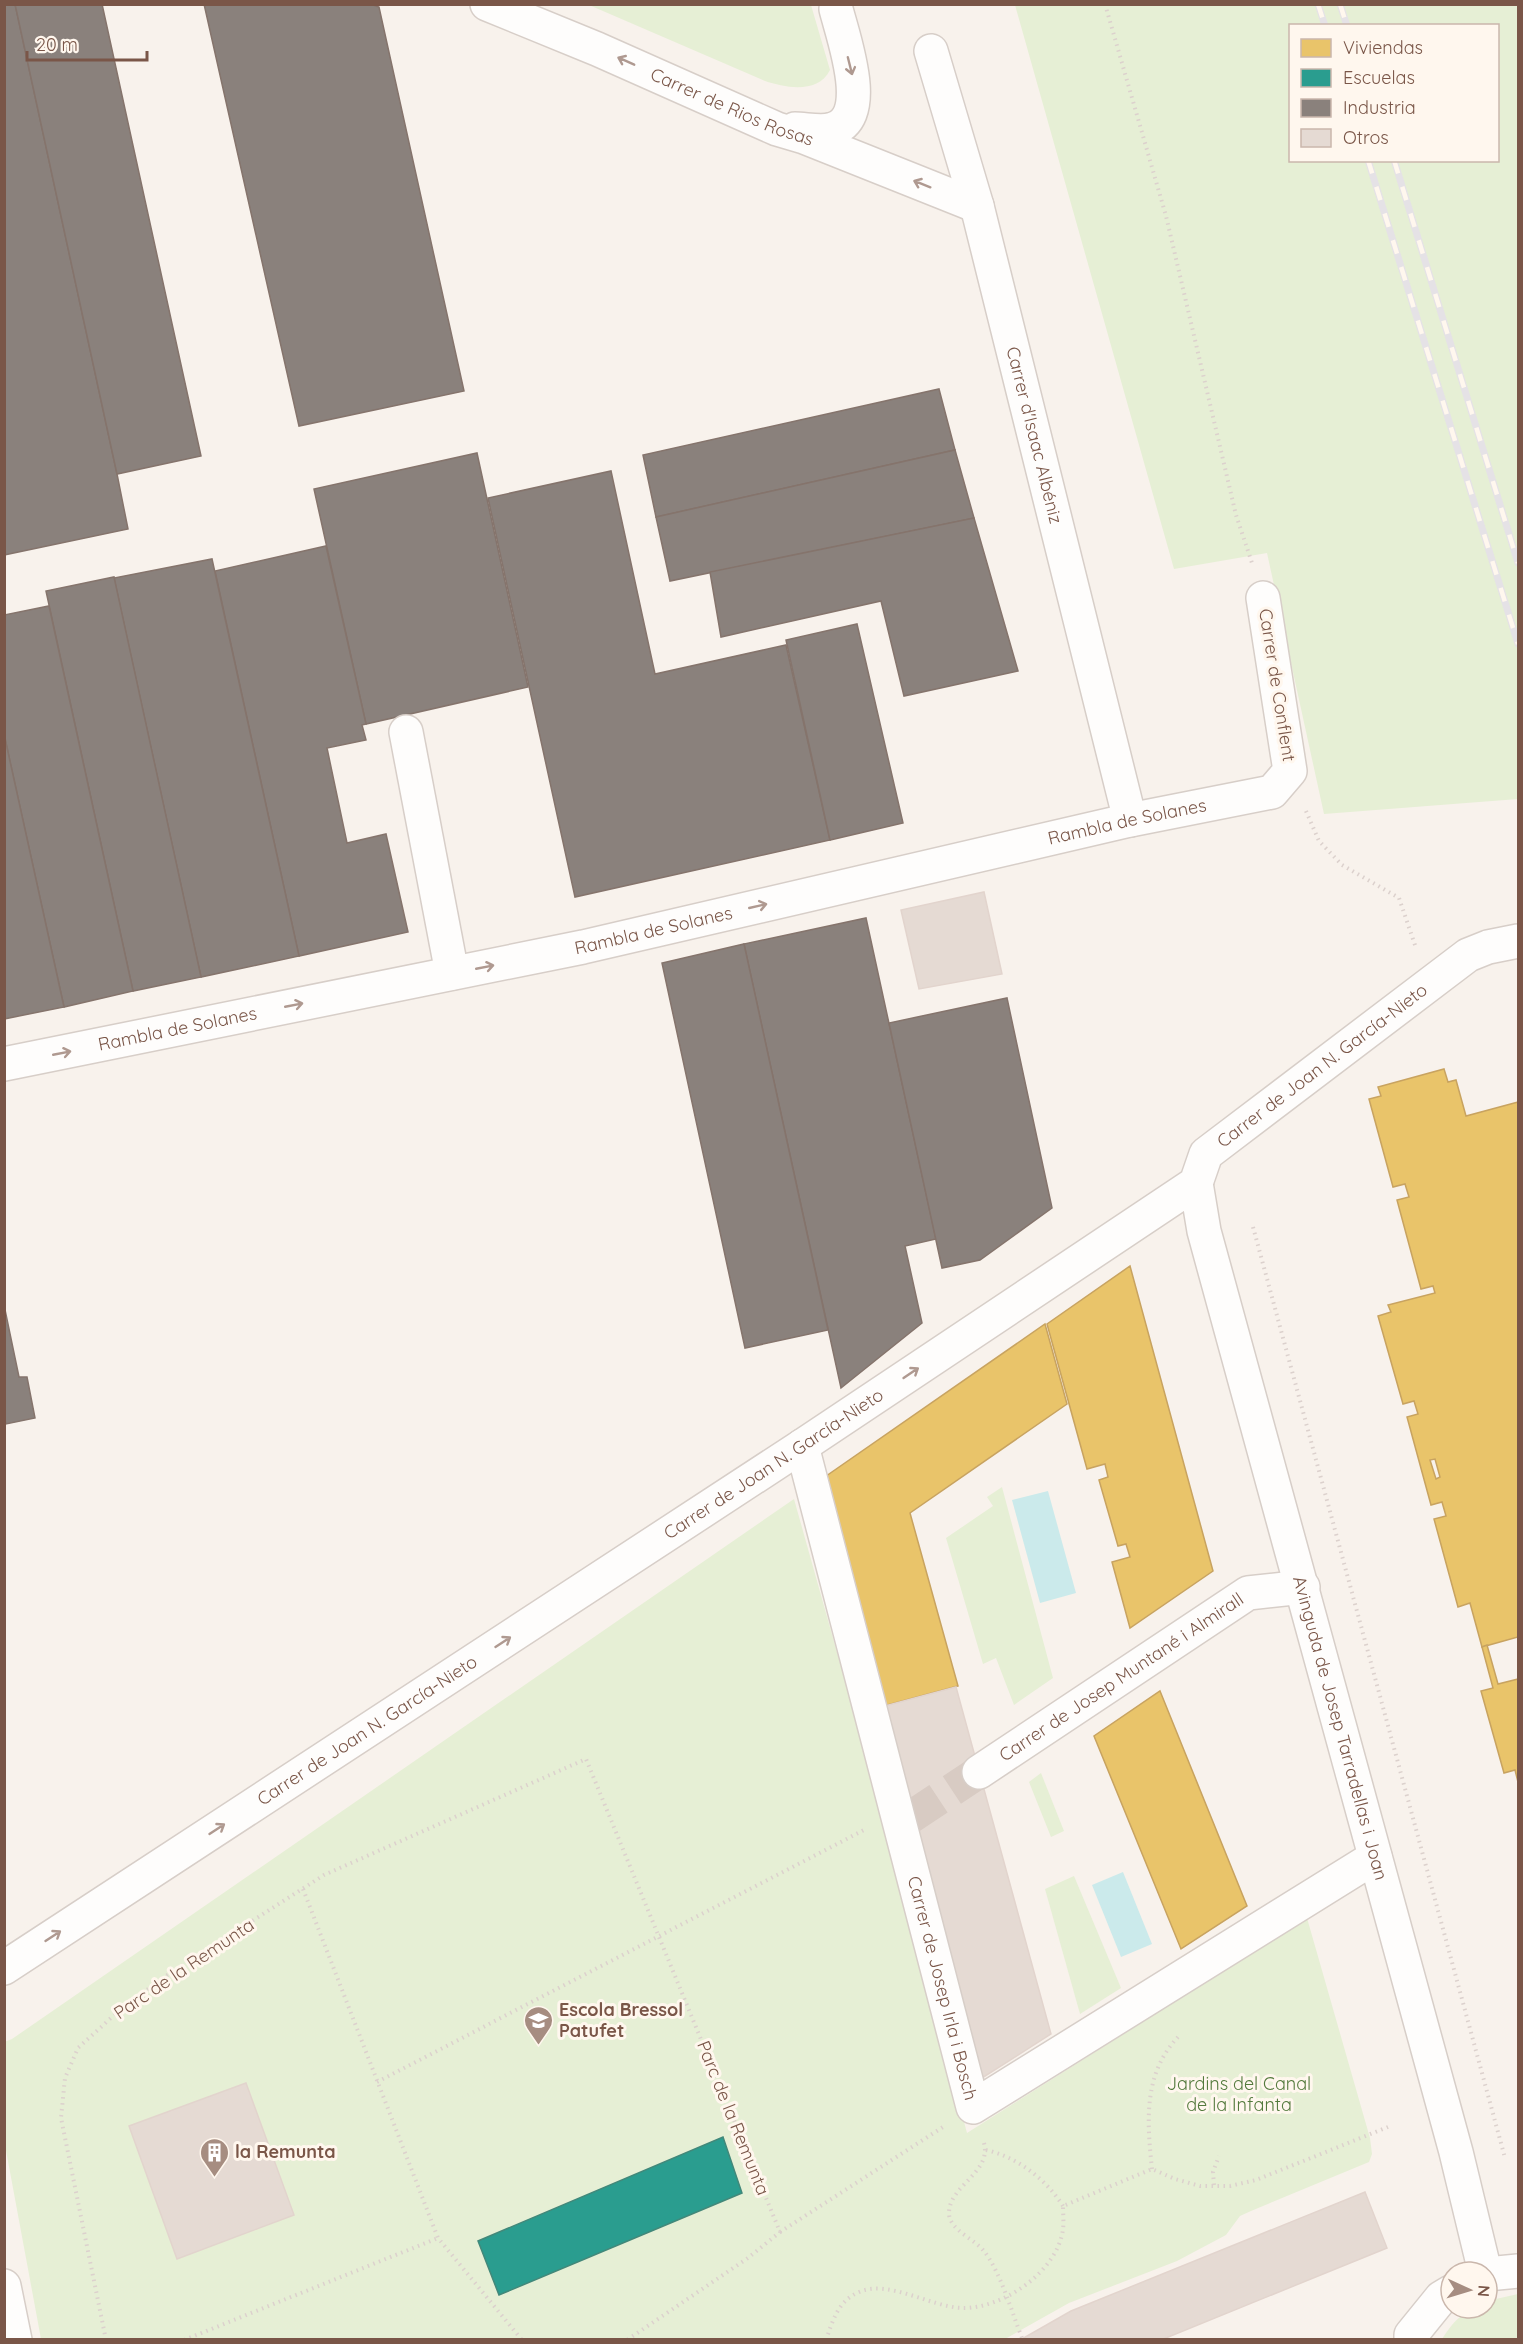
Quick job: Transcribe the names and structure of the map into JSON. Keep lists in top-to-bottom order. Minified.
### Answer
{"streets":{"street":["Carrer de Rios Rosas","Carrer d'Isaac Albéniz","Carrer de Conflent","Rambla de Solanes","Carrer de Joan N. García-Nieto","Carrer de Josep Muntané i Almirall","Avinguda de Josep Tarradellas i Joan","Carrer de Josep Irla i Bosch"],"path":["Parc de la Remunta"]},"crossings":[["Carrer de Rios Rosas","Carrer d'Isaac Albéniz"],["Carrer d'Isaac Albéniz","Rambla de Solanes"],["Carrer de Conflent","Rambla de Solanes"],["Carrer de Joan N. García-Nieto","Avinguda de Josep Tarradellas i Joan"],["Carrer de Joan N. García-Nieto","Carrer de Josep Irla i Bosch"],["Carrer de Josep Muntané i Almirall","Avinguda de Josep Tarradellas i Joan"],["Avinguda de Josep Tarradellas i Joan","Carrer de Josep Irla i Bosch"]],"one_way":["Carrer de Rios Rosas","Rambla de Solanes","Carrer de Joan N. García-Nieto"],"parks":["Jardins del Canal de la Infanta"],"places":{"school or university":["Escola Bressol Patufet"],"building":["la Remunta"]},"legend":["Viviendas","Escuelas","Industria","Otros"],"scale_bar":"20 m","north":"right"}
